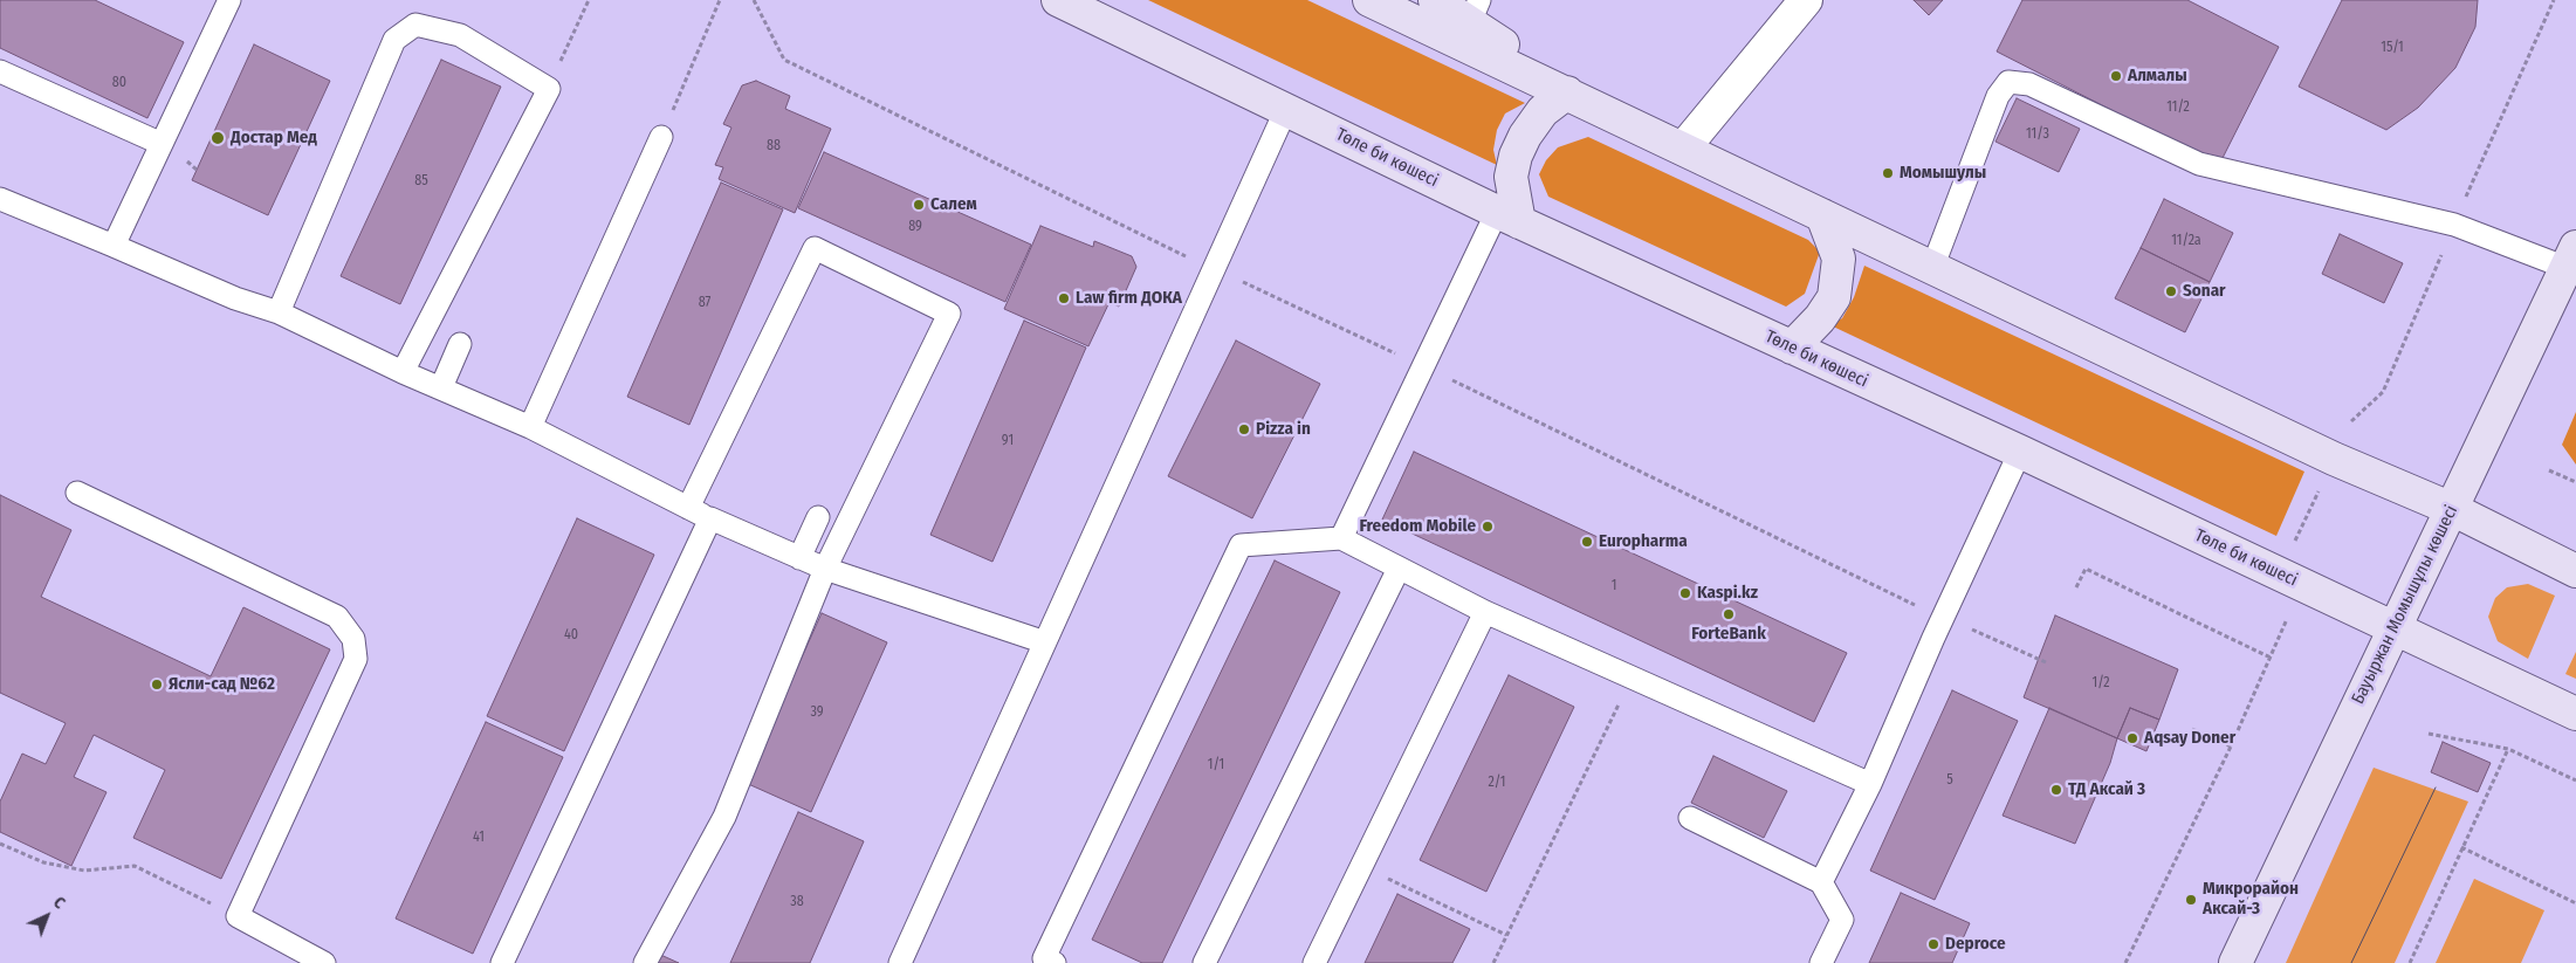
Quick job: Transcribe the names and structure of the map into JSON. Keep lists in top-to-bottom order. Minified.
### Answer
{"streets":{"main road":["Төле би көшесі","Бауыржан Момышұлы көшесі"]},"crossings":[["Төле би көшесі","Бауыржан Момышұлы көшесі"]],"places":["Алмалы","Достар Мед","Момышулы","Салем","Sonar","Law firm ДОКА","Pizza in","Freedom Mobile","Europharma","Kaspi.kz","ForteBank","Ясли-сад №62","Aqsay Doner","ТД Аксай 3","Микрорайон Аксай-3","Deproce"],"house_numbers":["15/1","80","11/2","11/3","88","85","89","11/2а","87","91","1","40","1/2","39","1/1","5","2/1","41","38"],"north":"top right"}
